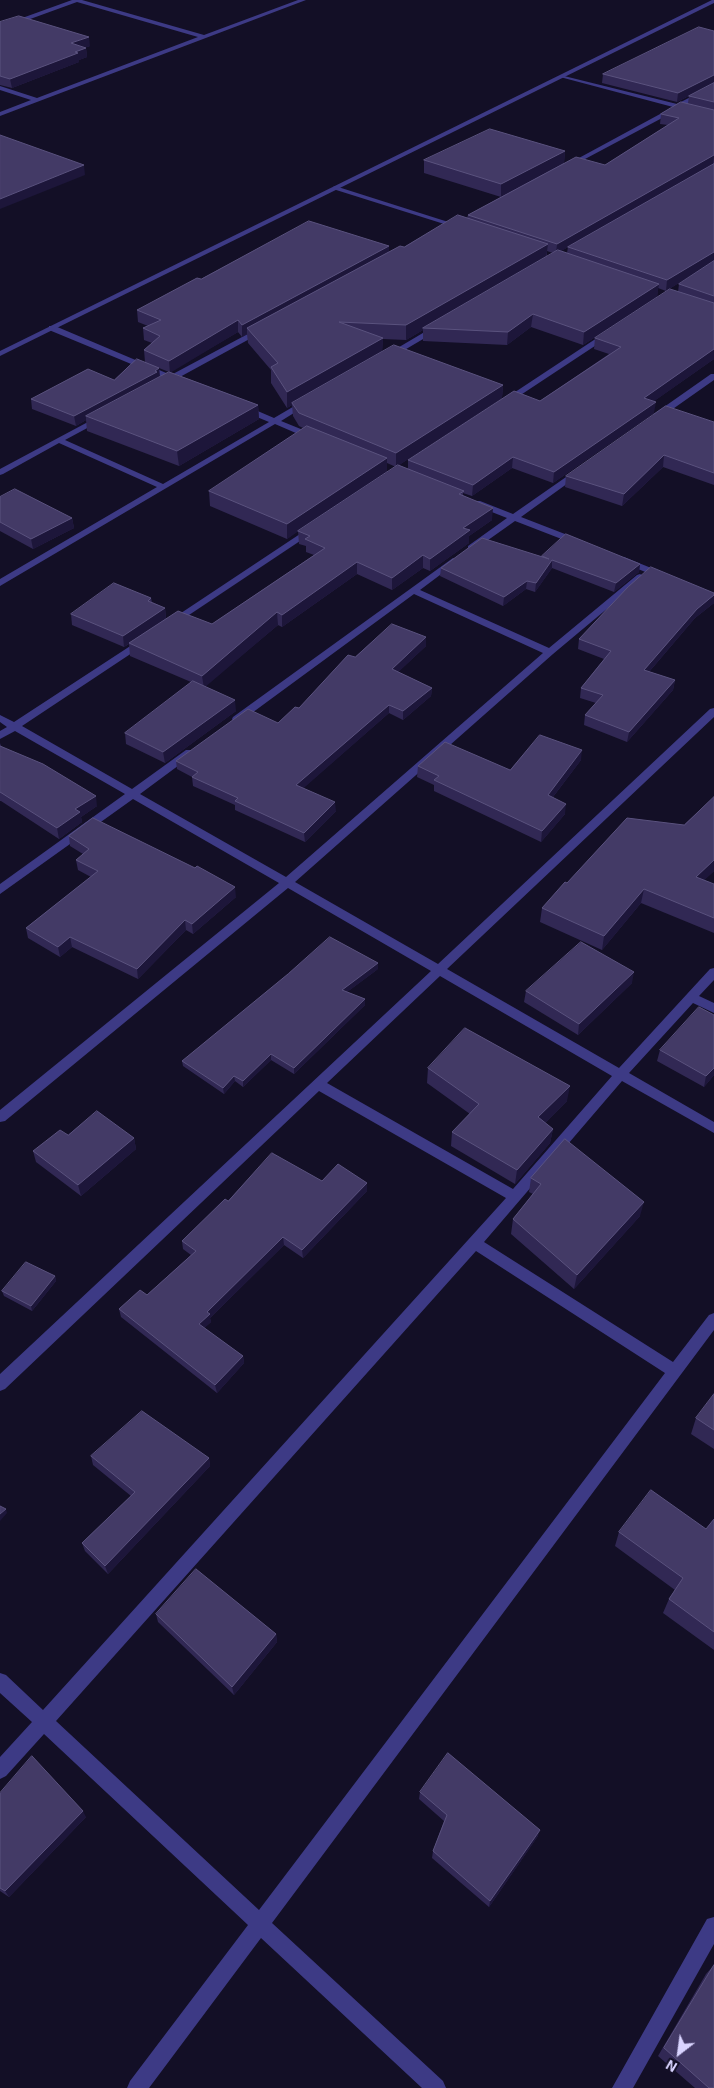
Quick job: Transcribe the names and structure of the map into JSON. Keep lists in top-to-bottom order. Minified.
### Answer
{"north":"bottom left"}
